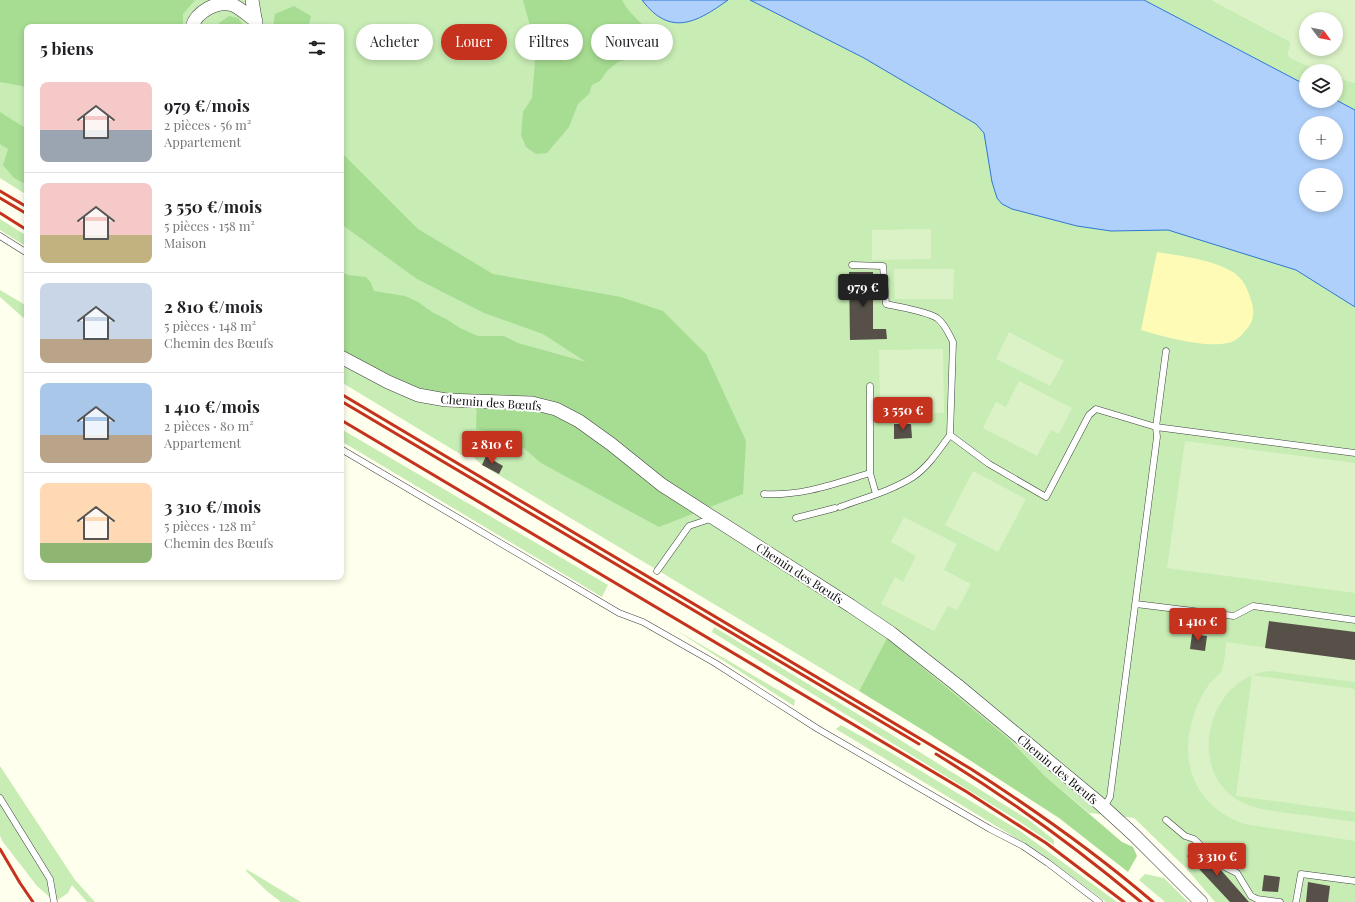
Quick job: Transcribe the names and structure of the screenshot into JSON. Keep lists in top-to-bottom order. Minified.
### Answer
{"streets":{"street":["Chemin des Bœufs"]},"north":"bottom right","page":{"map_buttons":["+","−"],"chip":["Acheter","Louer","Filtres","Nouveau"],"heading":"5 biens","list":[{"name":"979 €/mois","note":"2 pièces · 56 m² · Appartement"},{"name":"3 550 €/mois","note":"5 pièces · 158 m² · Maison"},{"name":"2 810 €/mois","note":"5 pièces · 148 m² · Chemin des Bœufs"},{"name":"1 410 €/mois","note":"2 pièces · 80 m² · Appartement"},{"name":"3 310 €/mois","note":"5 pièces · 128 m² · Chemin des Bœufs"}],"price":["979 €","3 550 €","2 810 €","1 410 €","3 310 €"]}}
